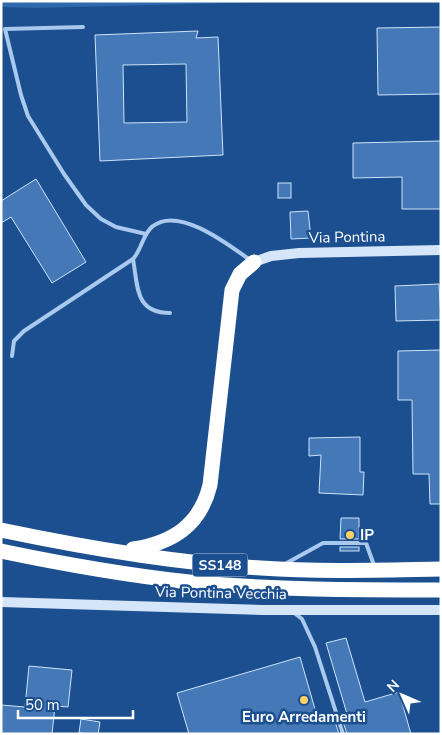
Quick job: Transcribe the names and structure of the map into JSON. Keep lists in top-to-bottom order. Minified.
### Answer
{"streets":{"highway":["SS148"],"street":["Via Pontina","Via Pontina Vecchia"]},"places":["IP","Euro Arredamenti"],"scale_bar":"50 m","north":"top left"}
